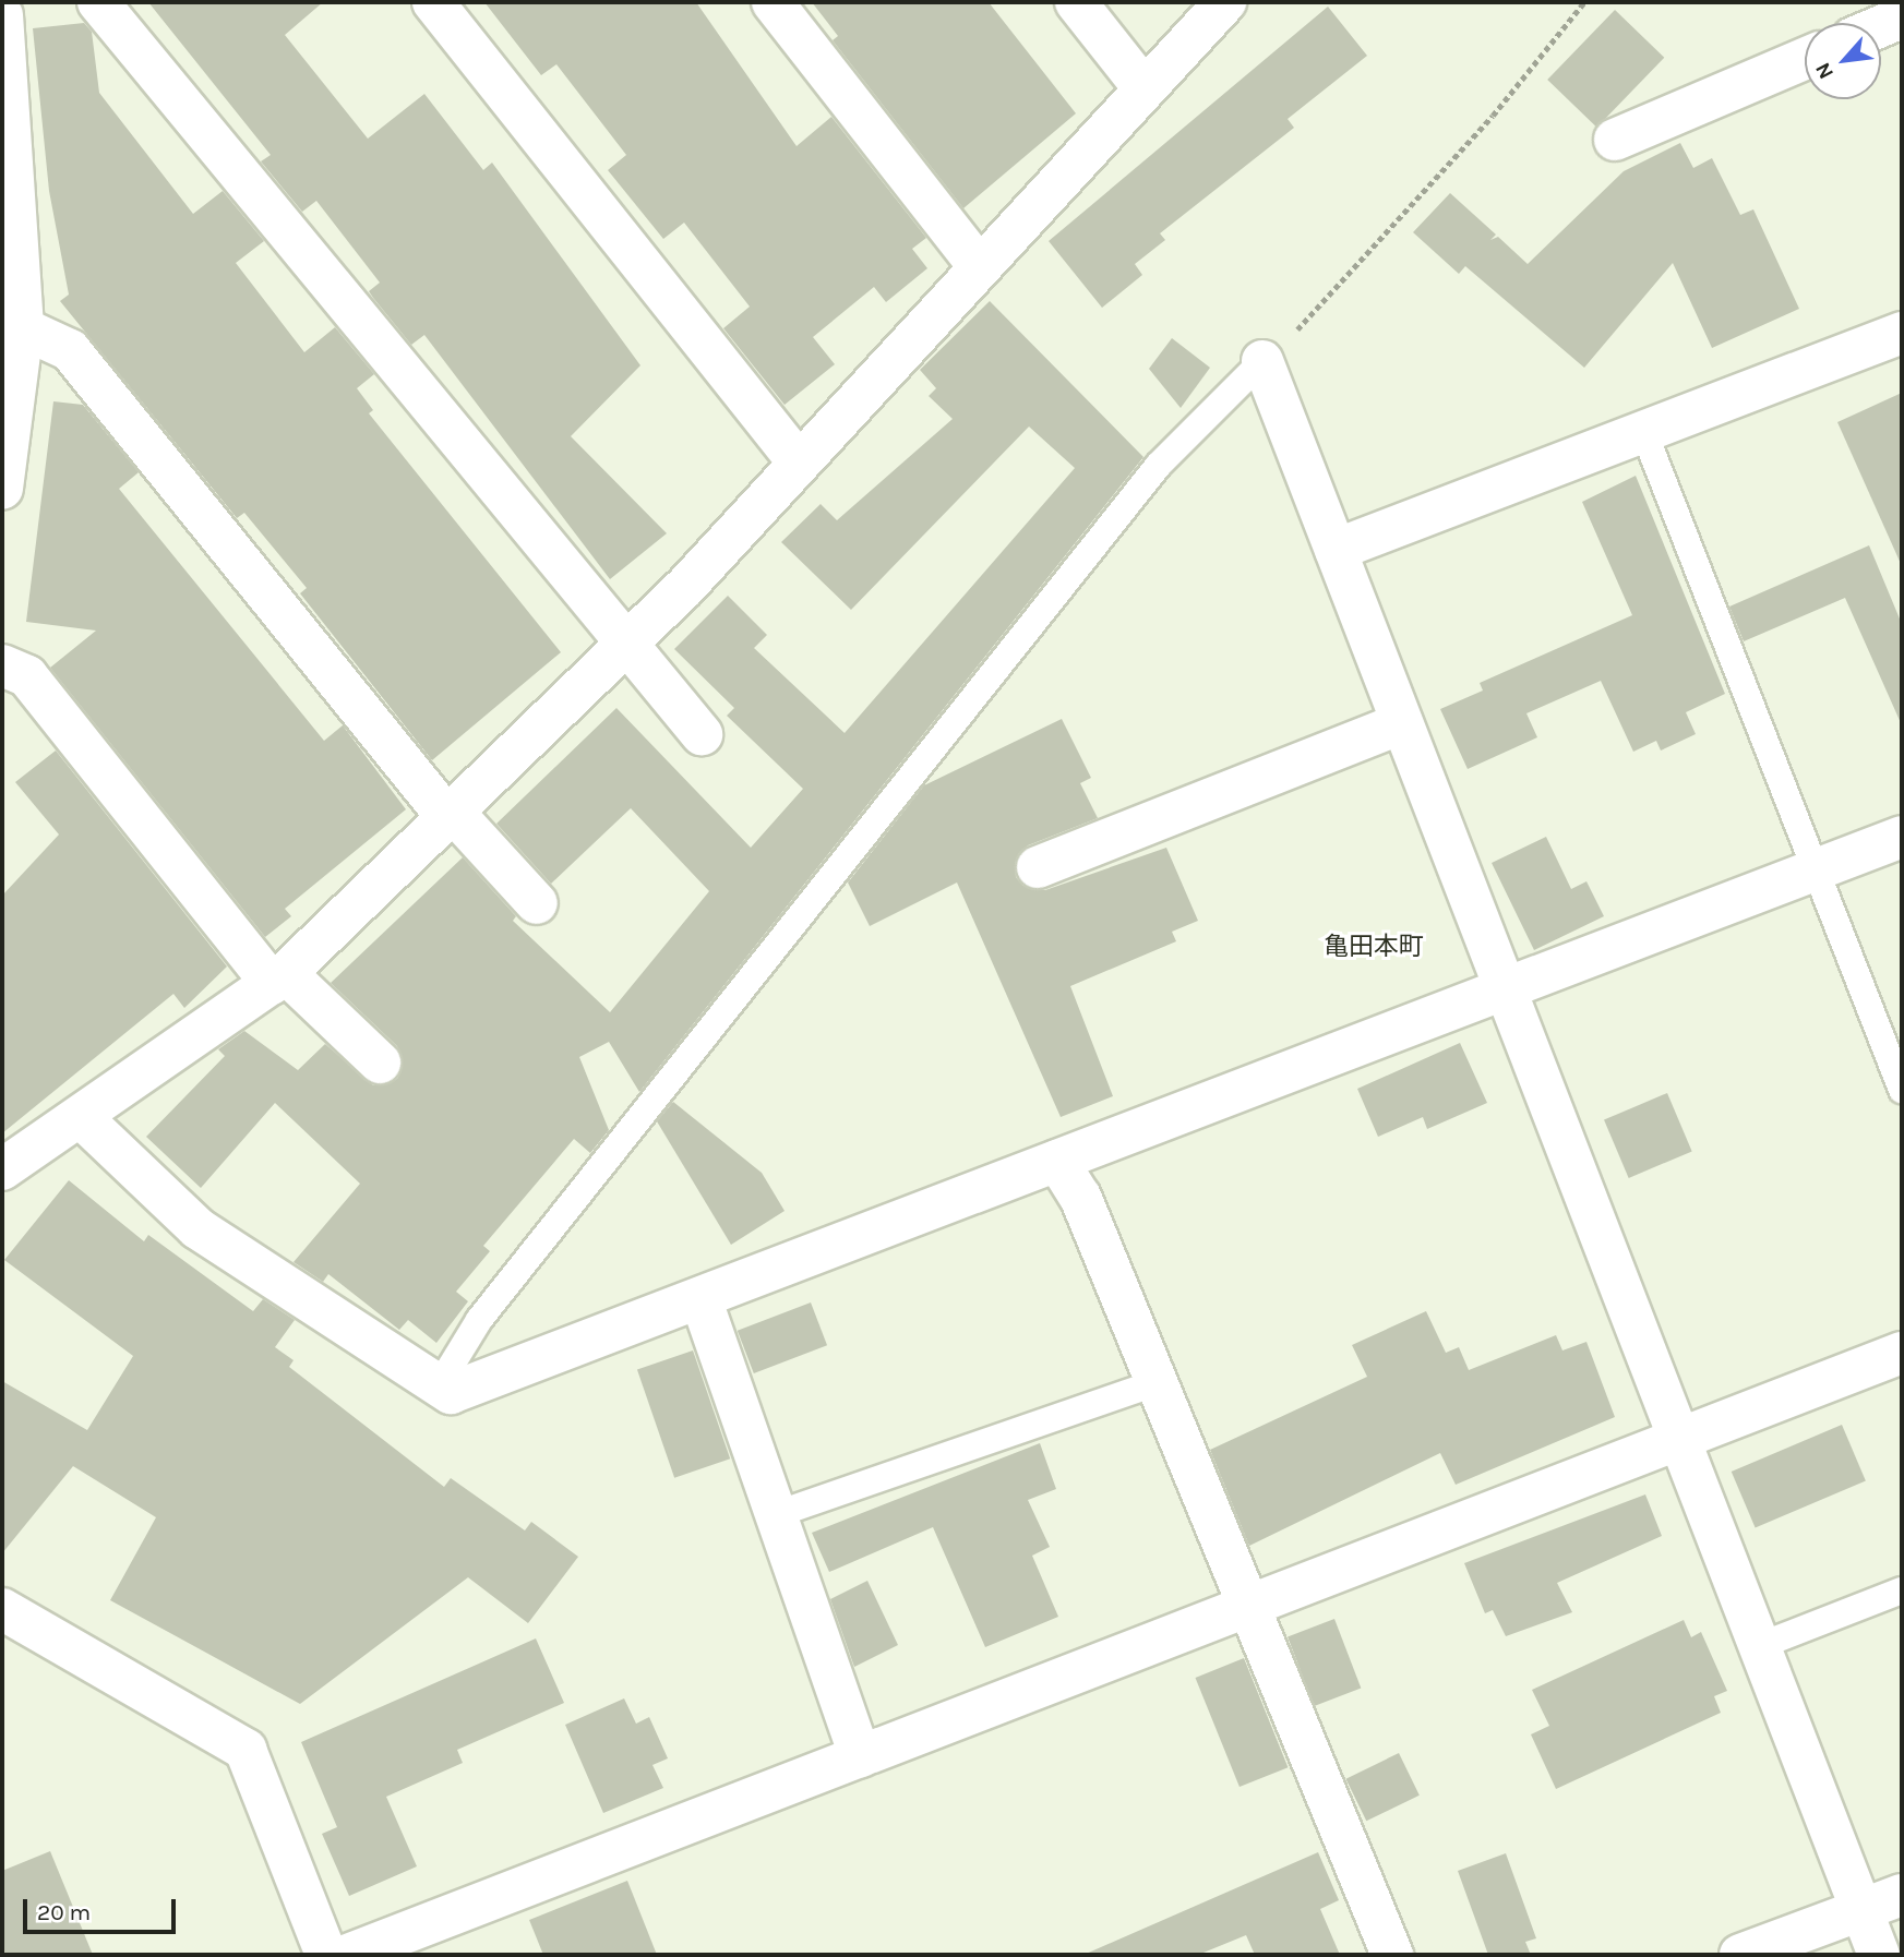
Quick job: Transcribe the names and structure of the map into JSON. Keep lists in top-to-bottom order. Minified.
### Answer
{"districts":["亀田本町"],"scale_bar":"20 m","north":"bottom left"}
